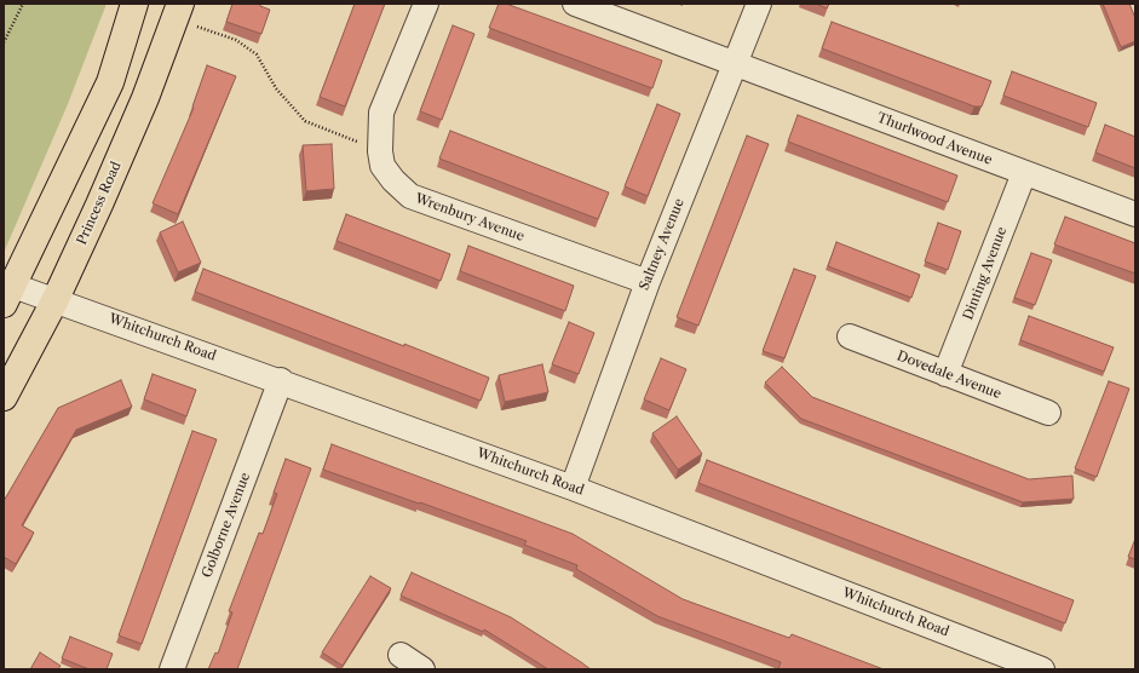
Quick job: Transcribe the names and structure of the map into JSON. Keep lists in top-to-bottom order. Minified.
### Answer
{"streets":{"highway":["Princess Road"],"street":["Thurlwood Avenue","Wrenbury Avenue","Saltney Avenue","Dinting Avenue","Whitchurch Road","Dovedale Avenue","Golborne Avenue"]},"crossings":[["Thurlwood Avenue","Saltney Avenue"],["Thurlwood Avenue","Dinting Avenue"],["Princess Road","Whitchurch Road"],["Wrenbury Avenue","Saltney Avenue"],["Saltney Avenue","Whitchurch Road"],["Dinting Avenue","Dovedale Avenue"],["Whitchurch Road","Golborne Avenue"]]}
